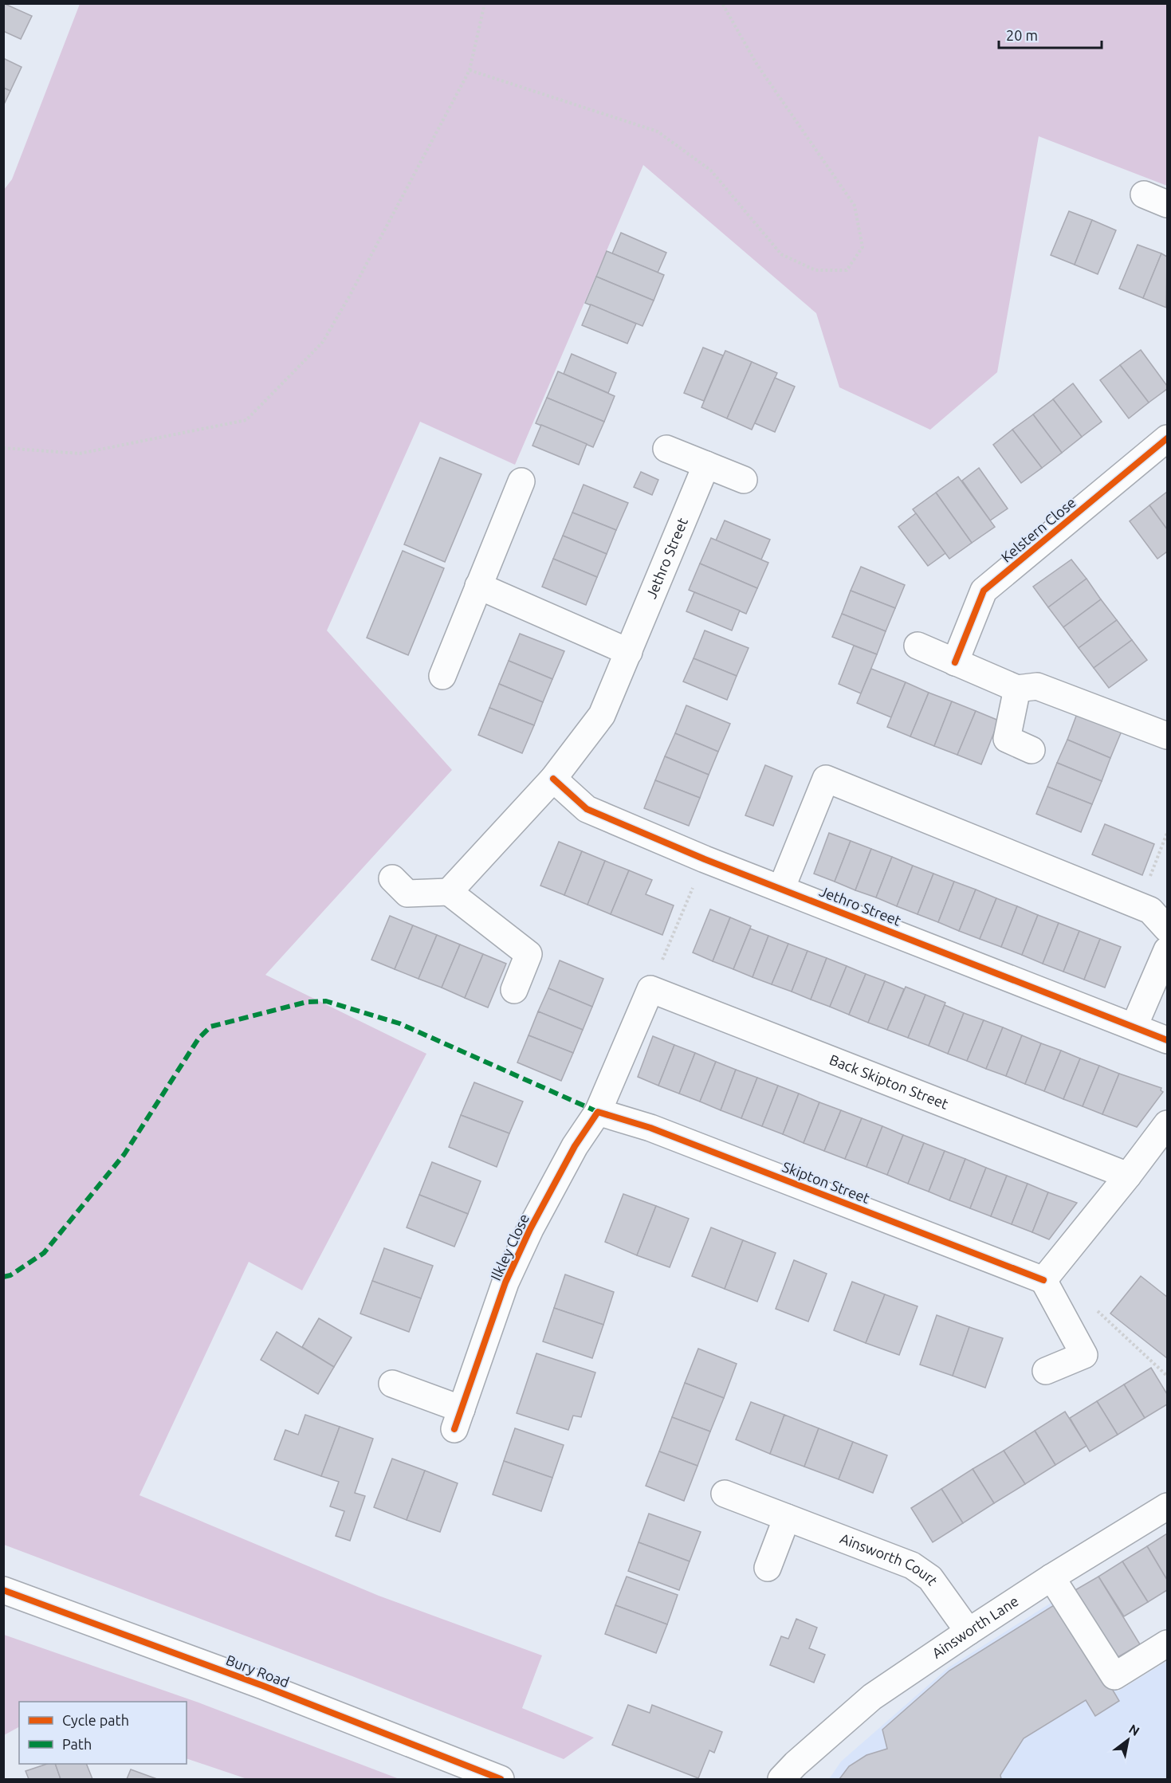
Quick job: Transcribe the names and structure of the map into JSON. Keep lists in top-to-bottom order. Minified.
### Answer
{"streets":{"street":["Kelstern Close","Jethro Street","Back Skipton Street","Skipton Street","Ilkley Close","Ainsworth Court","Ainsworth Lane","Bury Road"]},"crossings":[["Back Skipton Street","Ilkley Close"],["Skipton Street","Ilkley Close"],["Ainsworth Court","Ainsworth Lane"]],"legend":["Cycle path","Path"],"scale_bar":"20 m","north":"top right"}
